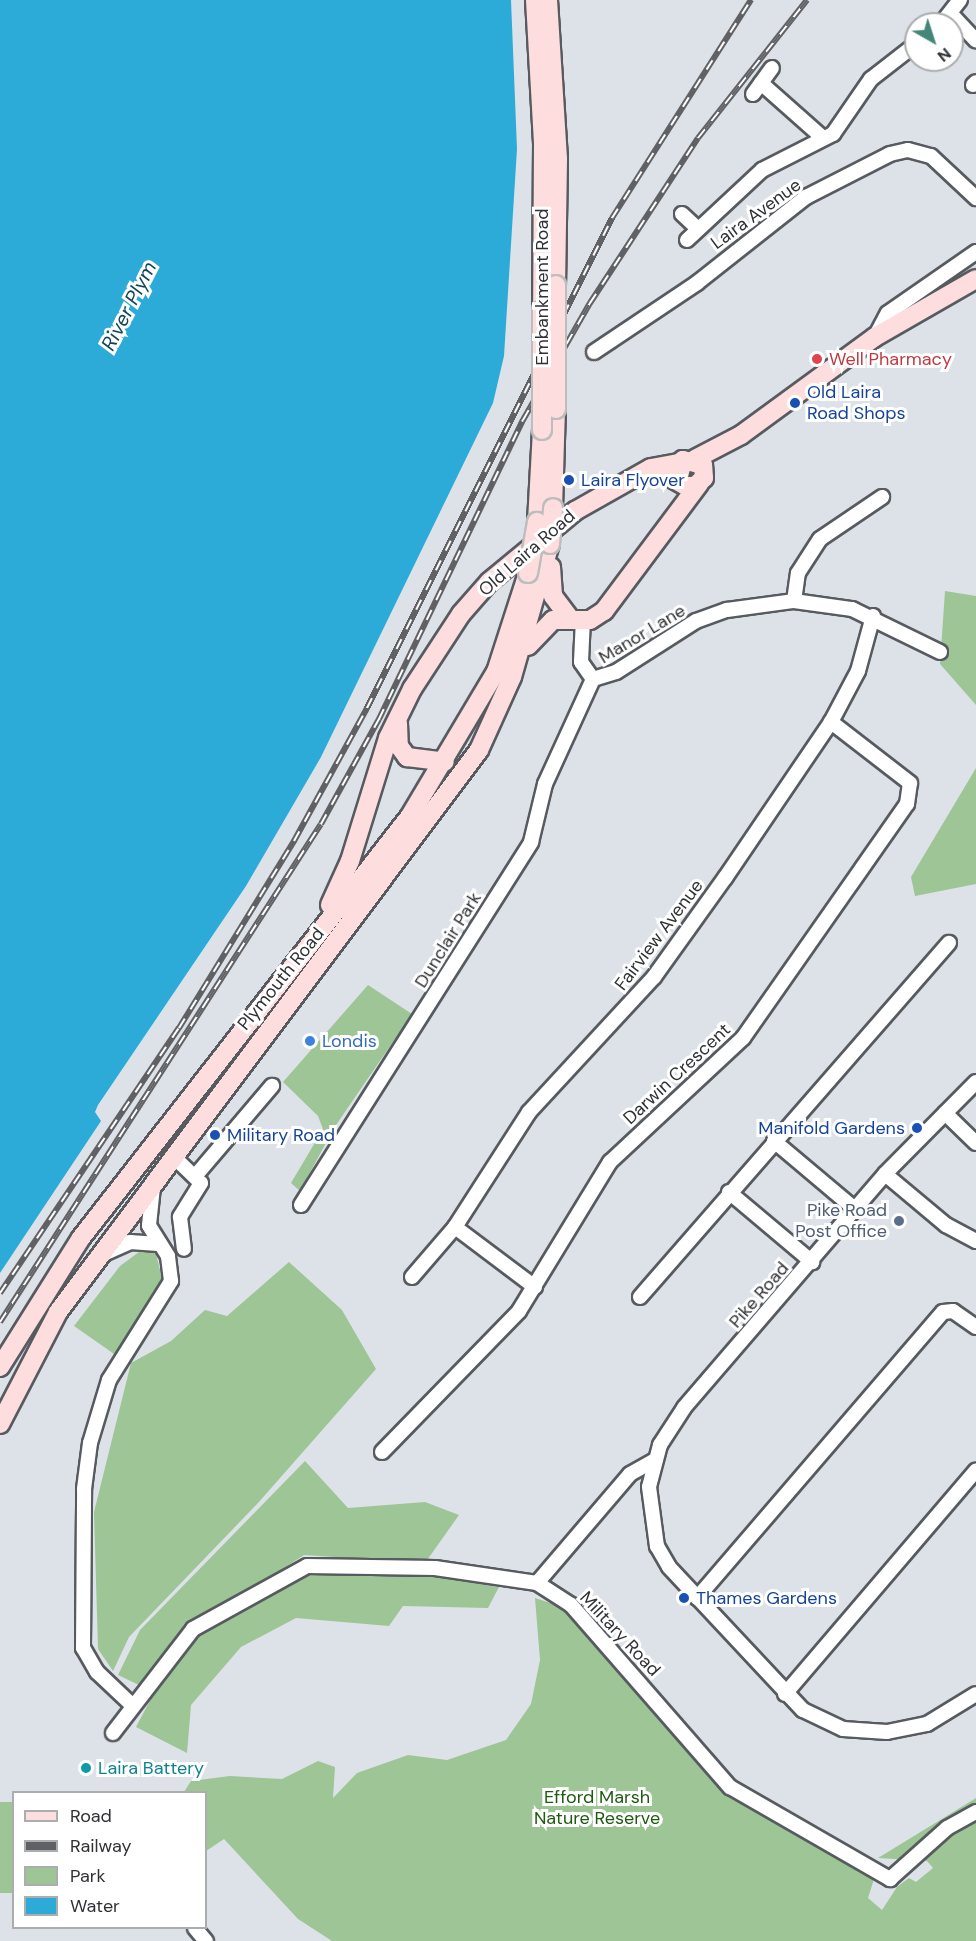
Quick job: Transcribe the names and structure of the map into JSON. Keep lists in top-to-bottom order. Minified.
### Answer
{"streets":{"main road":["Embankment Road","Old Laira Road","Plymouth Road"],"street":["Laira Avenue","Manor Lane","Fairview Avenue","Dunclair Park","Darwin Crescent","Pike Road","Military Road"]},"crossings":[["Embankment Road","Plymouth Road"],["Old Laira Road","Manor Lane"],["Old Laira Road","Plymouth Road"],["Manor Lane","Fairview Avenue"],["Manor Lane","Dunclair Park"],["Fairview Avenue","Darwin Crescent"],["Pike Road","Military Road"]],"water":["River Plym"],"parks":["Efford Marsh Nature Reserve"],"places":["Well Pharmacy","Old Laira Road Shops","Laira Flyover","Londis","Manifold Gardens","Military Road","Pike Road Post Office","Thames Gardens","Laira Battery"],"legend":["Road","Railway","Park","Water"],"north":"bottom right"}
